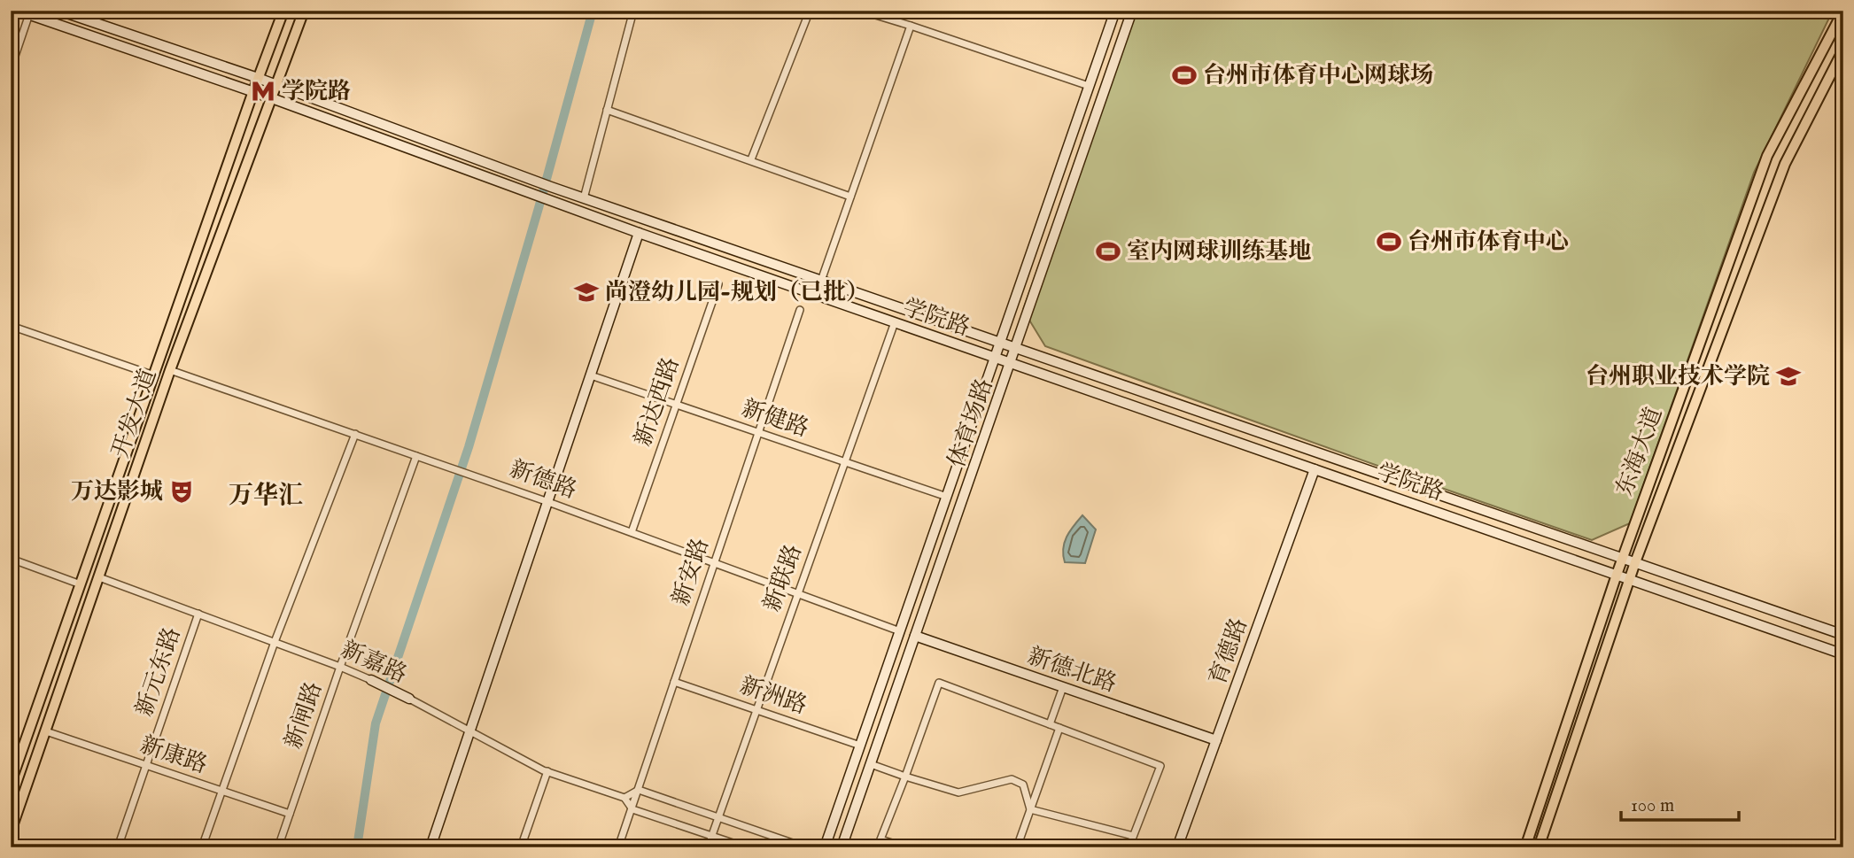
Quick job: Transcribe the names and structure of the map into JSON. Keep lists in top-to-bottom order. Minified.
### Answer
{"streets":{"main road":["学院路","开发大道","体育场路","东海大道","育德路","新嘉路","新德北路"],"street":["新达西路","新健路","新德路","新安路","新联路","新元东路","新洲路","新闸路","新康路"]},"crossings":[["学院路","开发大道"],["学院路","体育场路"],["学院路","东海大道"],["学院路","新联路"],["学院路","育德路"],["新达西路","新健路"],["新达西路","新德路"],["开发大道","新德路"],["开发大道","新嘉路"],["开发大道","新康路"],["新健路","新安路"],["新健路","新联路"],["体育场路","新德北路"],["新德路","新安路"],["新德路","新联路"],["新德路","新闸路"],["新安路","新洲路"],["新联路","新洲路"],["育德路","新德北路"],["新嘉路","新元东路"],["新嘉路","新闸路"],["新元东路","新康路"],["新闸路","新康路"]],"districts":["万华汇"],"places":{"sports":["台州市体育中心网球场","台州市体育中心","室内网球训练基地"],"metro station":["学院路"],"school or university":["尚澄幼儿园-规划（已批）","台州职业技术学院"],"theatre":["万达影城"]},"scale_bar":"100 m"}
